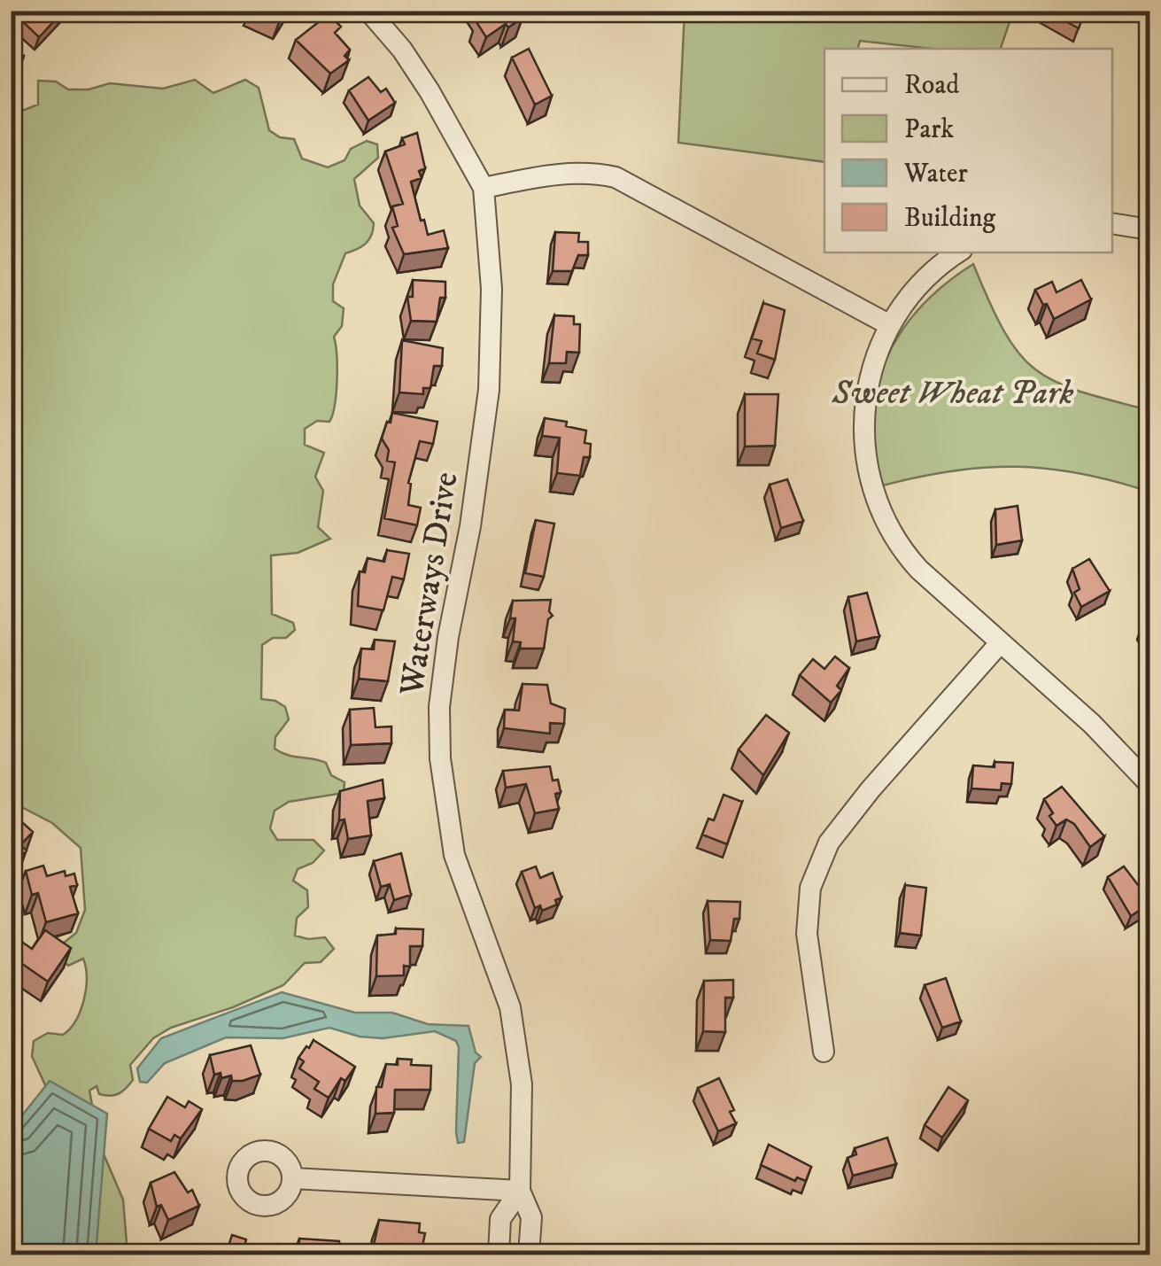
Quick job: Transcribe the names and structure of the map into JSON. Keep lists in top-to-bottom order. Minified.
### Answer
{"streets":{"street":["Waterways Drive"]},"parks":["Sweet Wheat Park"],"legend":["Road","Park","Water","Building"]}
